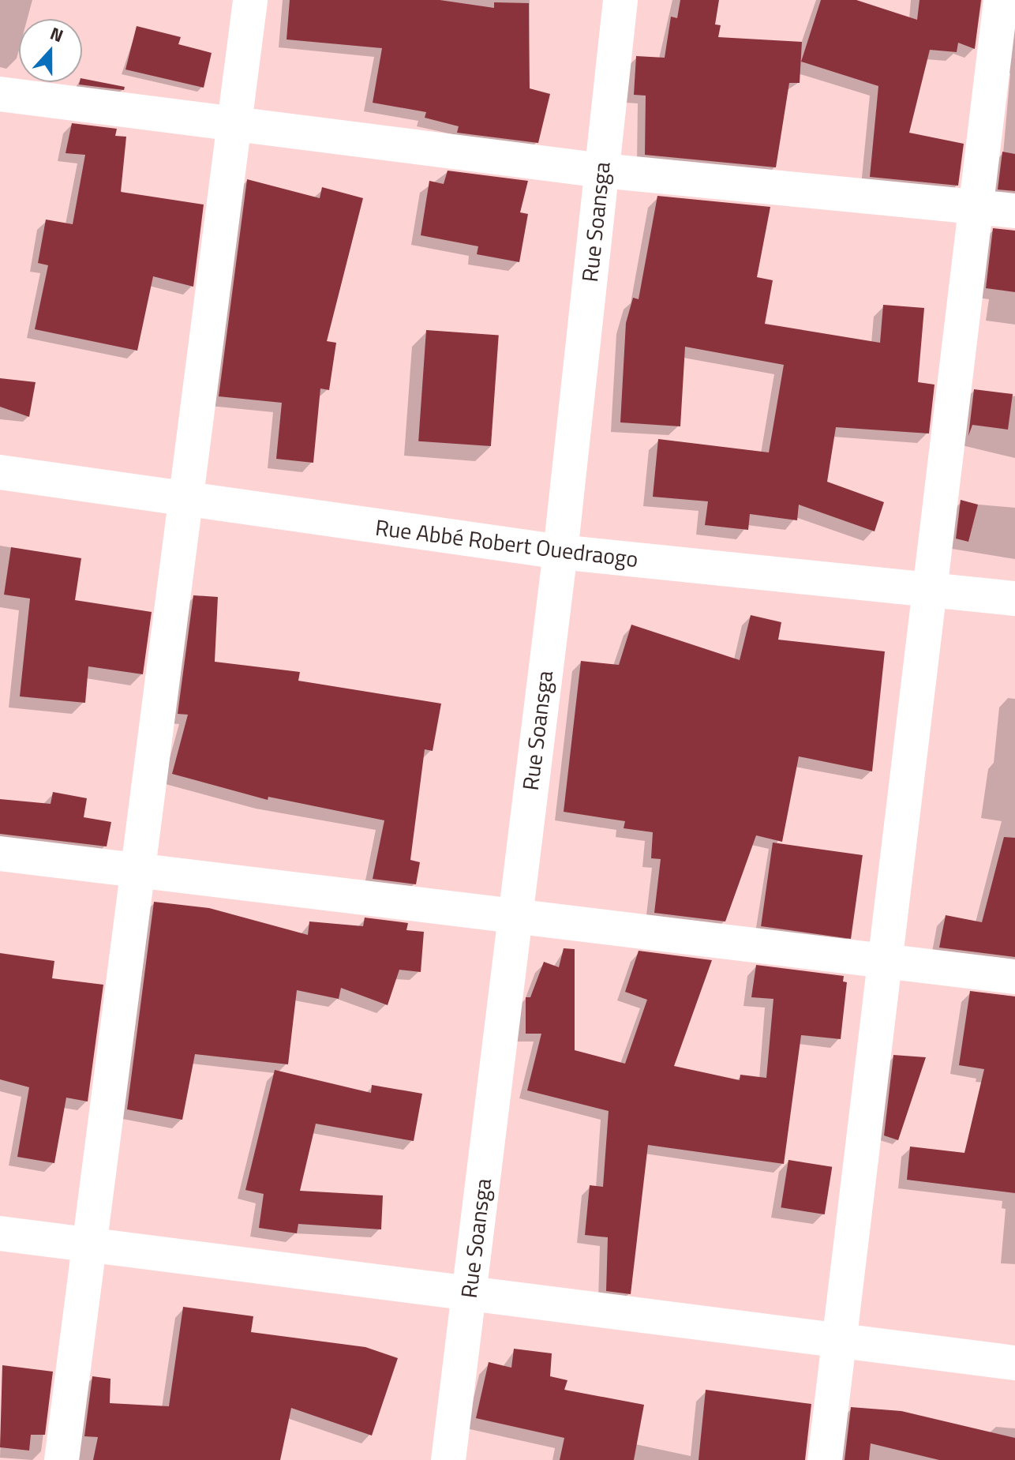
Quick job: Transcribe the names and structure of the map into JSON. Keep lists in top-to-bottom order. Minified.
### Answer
{"streets":{"street":["Rue Soansga","Rue Abbé Robert Ouedraogo"]},"crossings":[["Rue Soansga","Rue Abbé Robert Ouedraogo"]],"north":"top"}
